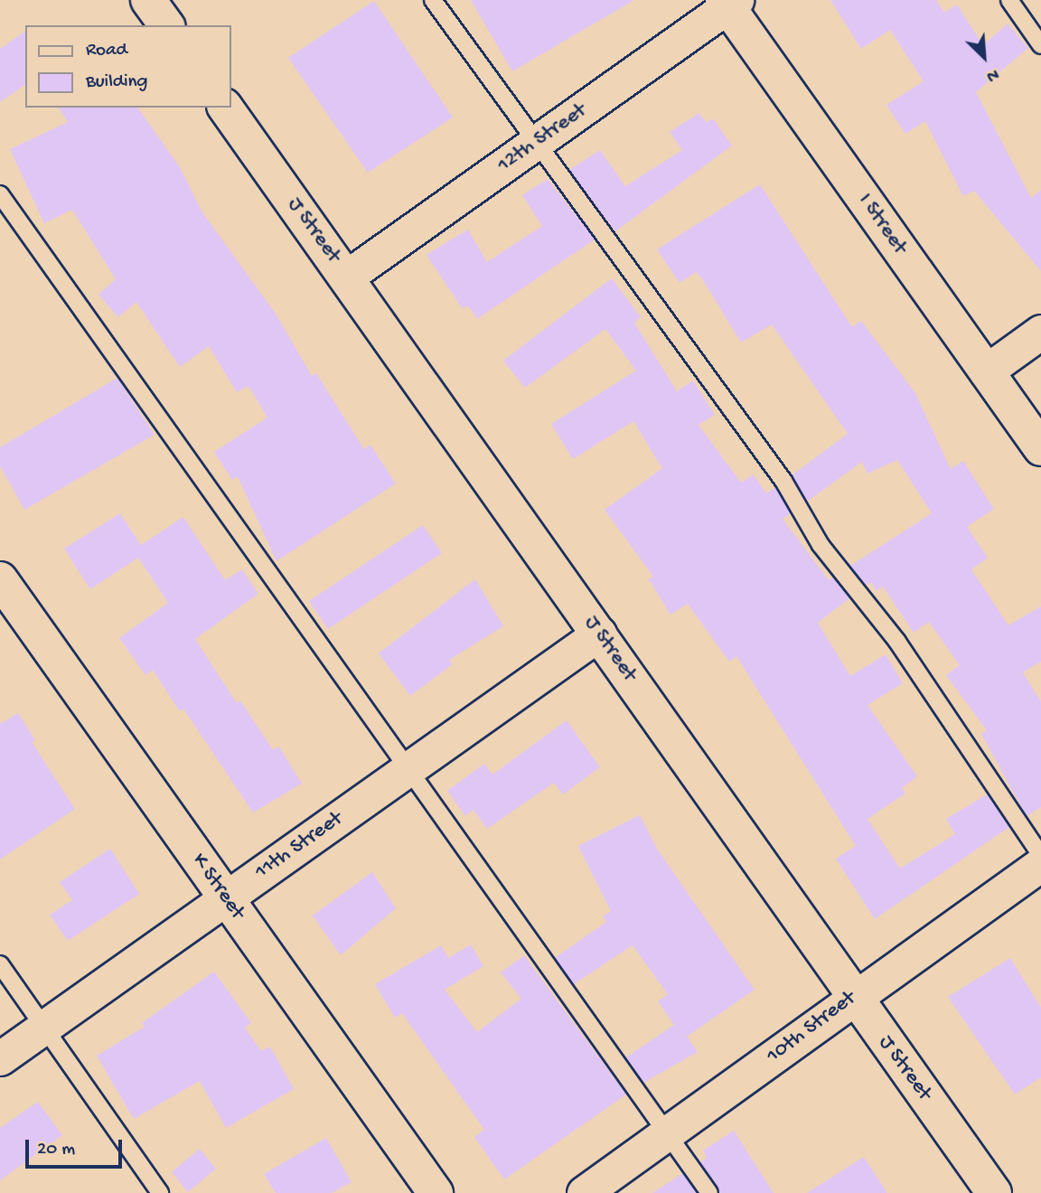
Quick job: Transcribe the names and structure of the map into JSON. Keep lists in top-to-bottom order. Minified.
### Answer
{"streets":{"street":["12th Street","I Street","J Street","11th Street","K Street","10th Street"]},"crossings":[["12th Street","I Street"],["12th Street","J Street"],["J Street","11th Street"],["J Street","10th Street"],["11th Street","K Street"]],"legend":["Road","Building"],"scale_bar":"20 m","north":"bottom right"}
